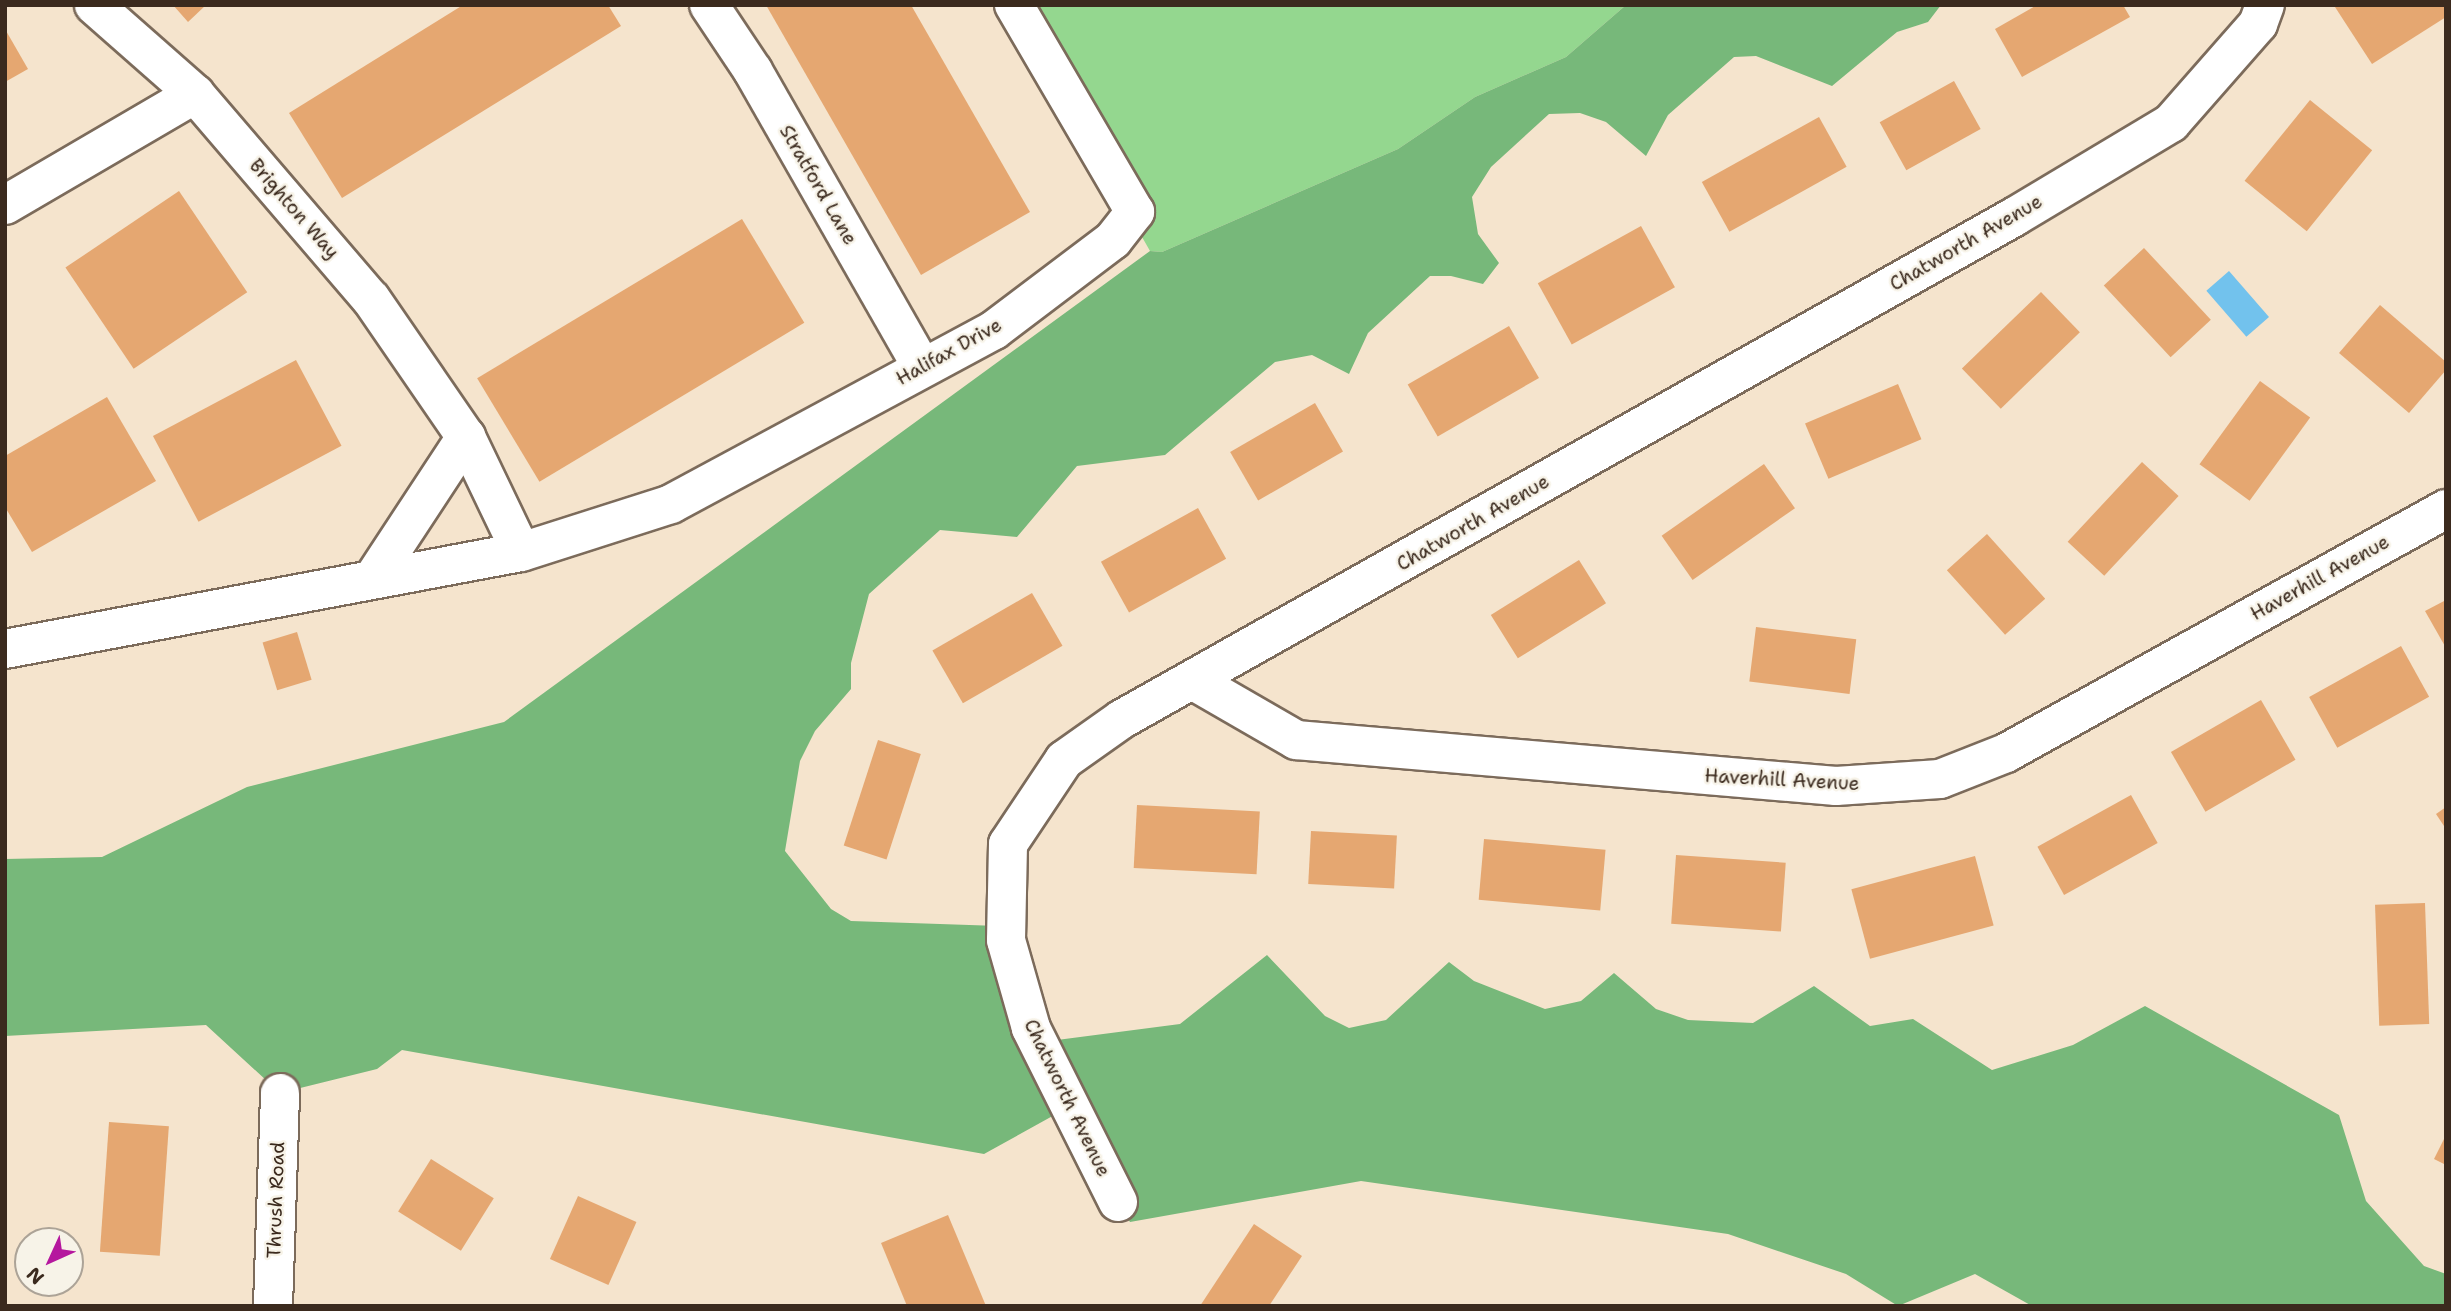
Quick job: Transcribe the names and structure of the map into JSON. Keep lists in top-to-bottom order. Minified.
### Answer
{"streets":{"street":["Stratford Lane","Brighton Way","Chatworth Avenue","Halifax Drive","Haverhill Avenue","Thrush Road"]},"crossings":[["Stratford Lane","Halifax Drive"],["Brighton Way","Halifax Drive"],["Chatworth Avenue","Haverhill Avenue"]],"north":"bottom left"}
